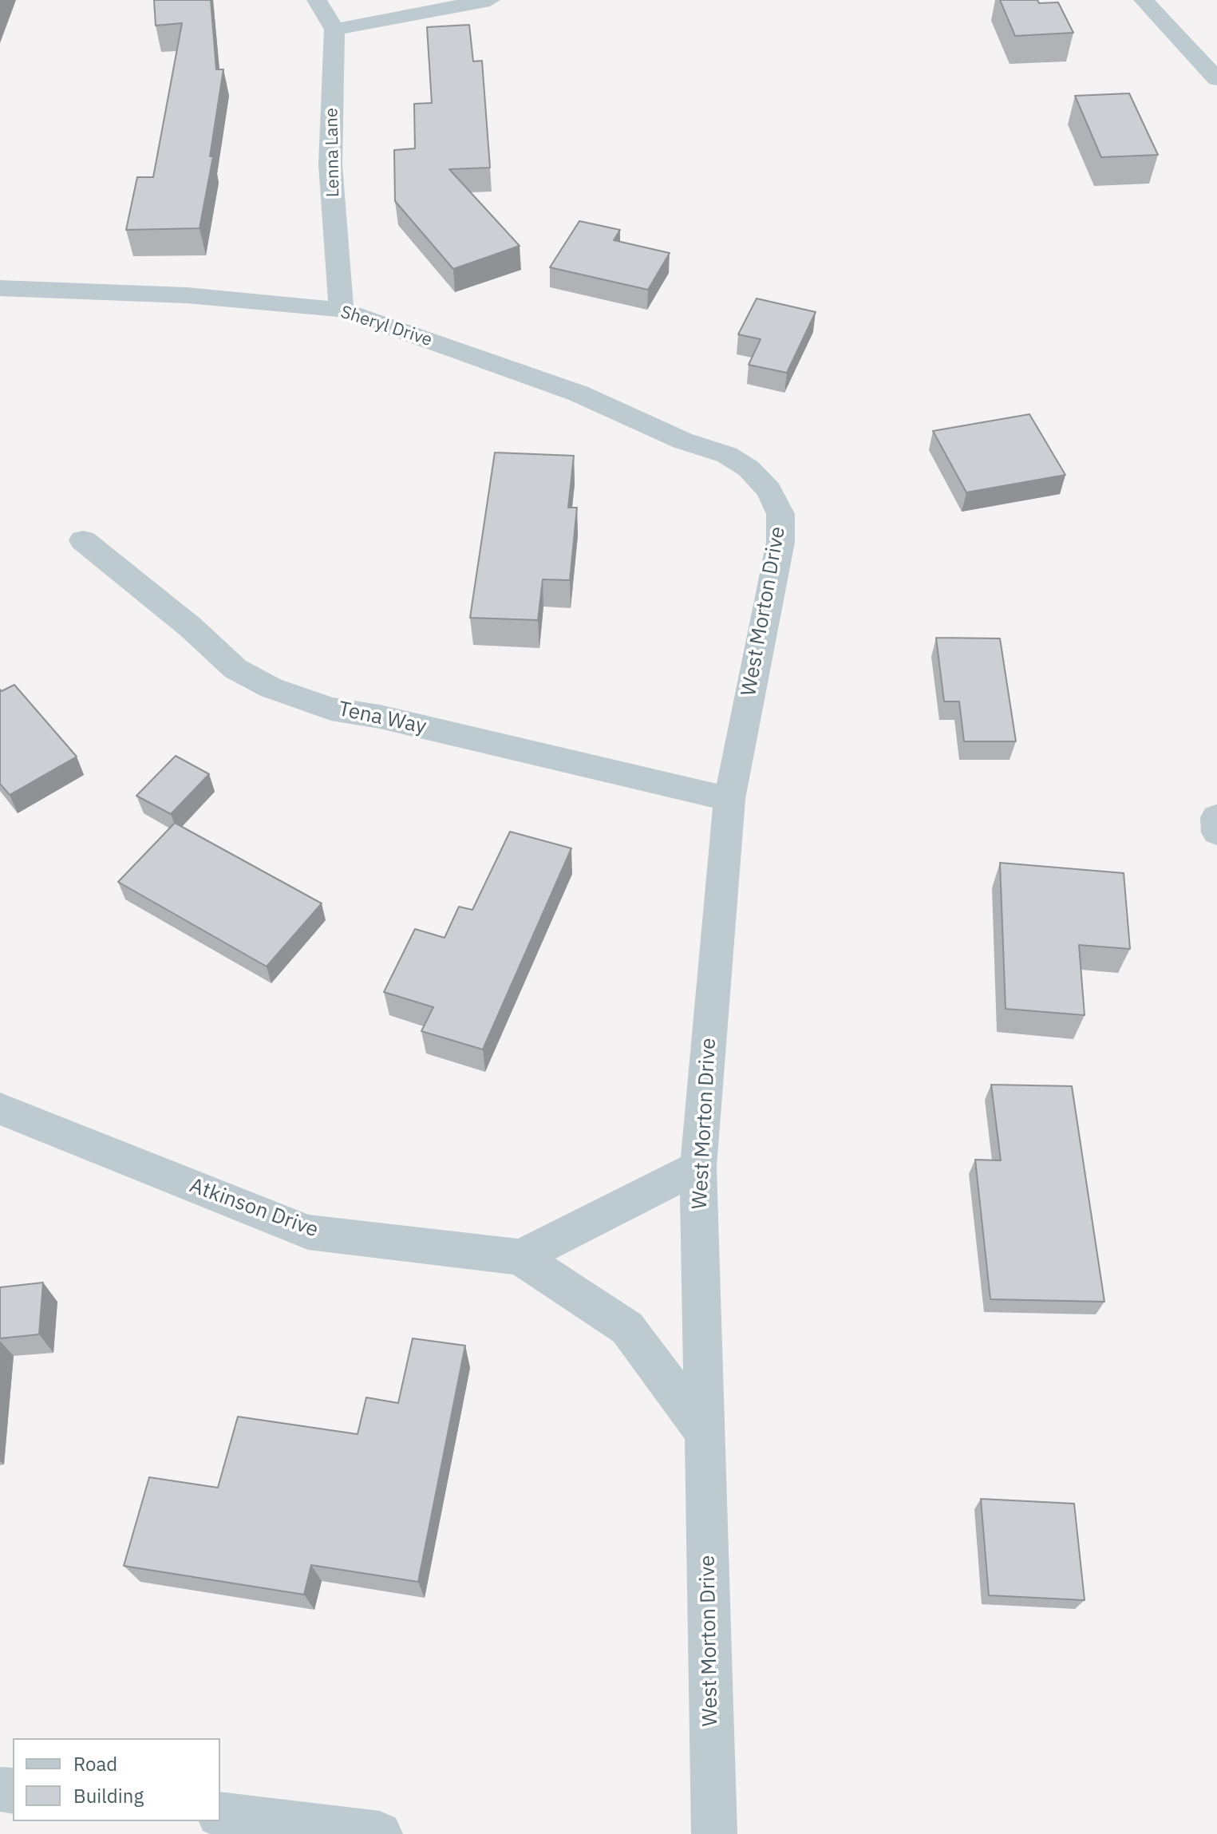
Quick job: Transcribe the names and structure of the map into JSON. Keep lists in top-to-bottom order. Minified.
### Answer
{"streets":{"street":["Lenna Lane","Sheryl Drive","West Morton Drive","Tena Way","Atkinson Drive"]},"crossings":[["Lenna Lane","Sheryl Drive"],["Sheryl Drive","West Morton Drive"],["West Morton Drive","Tena Way"],["West Morton Drive","Atkinson Drive"]],"legend":["Road","Building"]}
